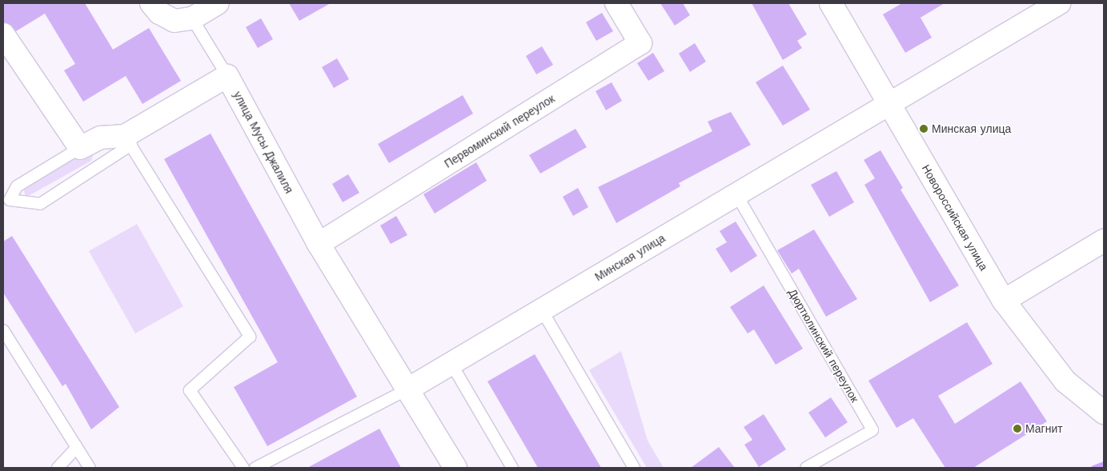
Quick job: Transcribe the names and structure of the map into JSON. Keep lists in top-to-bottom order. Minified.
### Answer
{"streets":{"street":["Первоминский переулок","улица Мусы Джалиля","Новороссийская улица","Минская улица"],"lane":["Дюртюлинский переулок"]},"crossings":[["Первоминский переулок","улица Мусы Джалиля"],["улица Мусы Джалиля","Минская улица"],["Новороссийская улица","Минская улица"],["Минская улица","Дюртюлинский переулок"]],"places":["Минская улица","Магнит"]}
